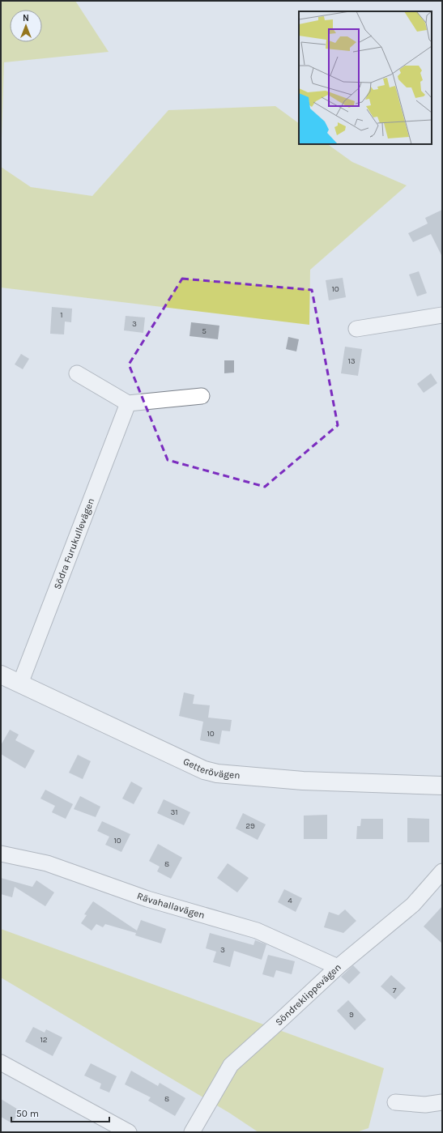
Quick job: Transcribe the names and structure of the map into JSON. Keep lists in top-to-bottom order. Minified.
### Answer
{"streets":{"street":["Södra Furukullevägen","Getterövägen","Rävahallavägen","Söndreklippevägen"]},"crossings":[["Södra Furukullevägen","Getterövägen"],["Rävahallavägen","Söndreklippevägen"]],"house_numbers":["10","1","3","5","13","10","31","29","10","8","4","3","7","9","12","8"],"scale_bar":"50 m","north":"top"}
